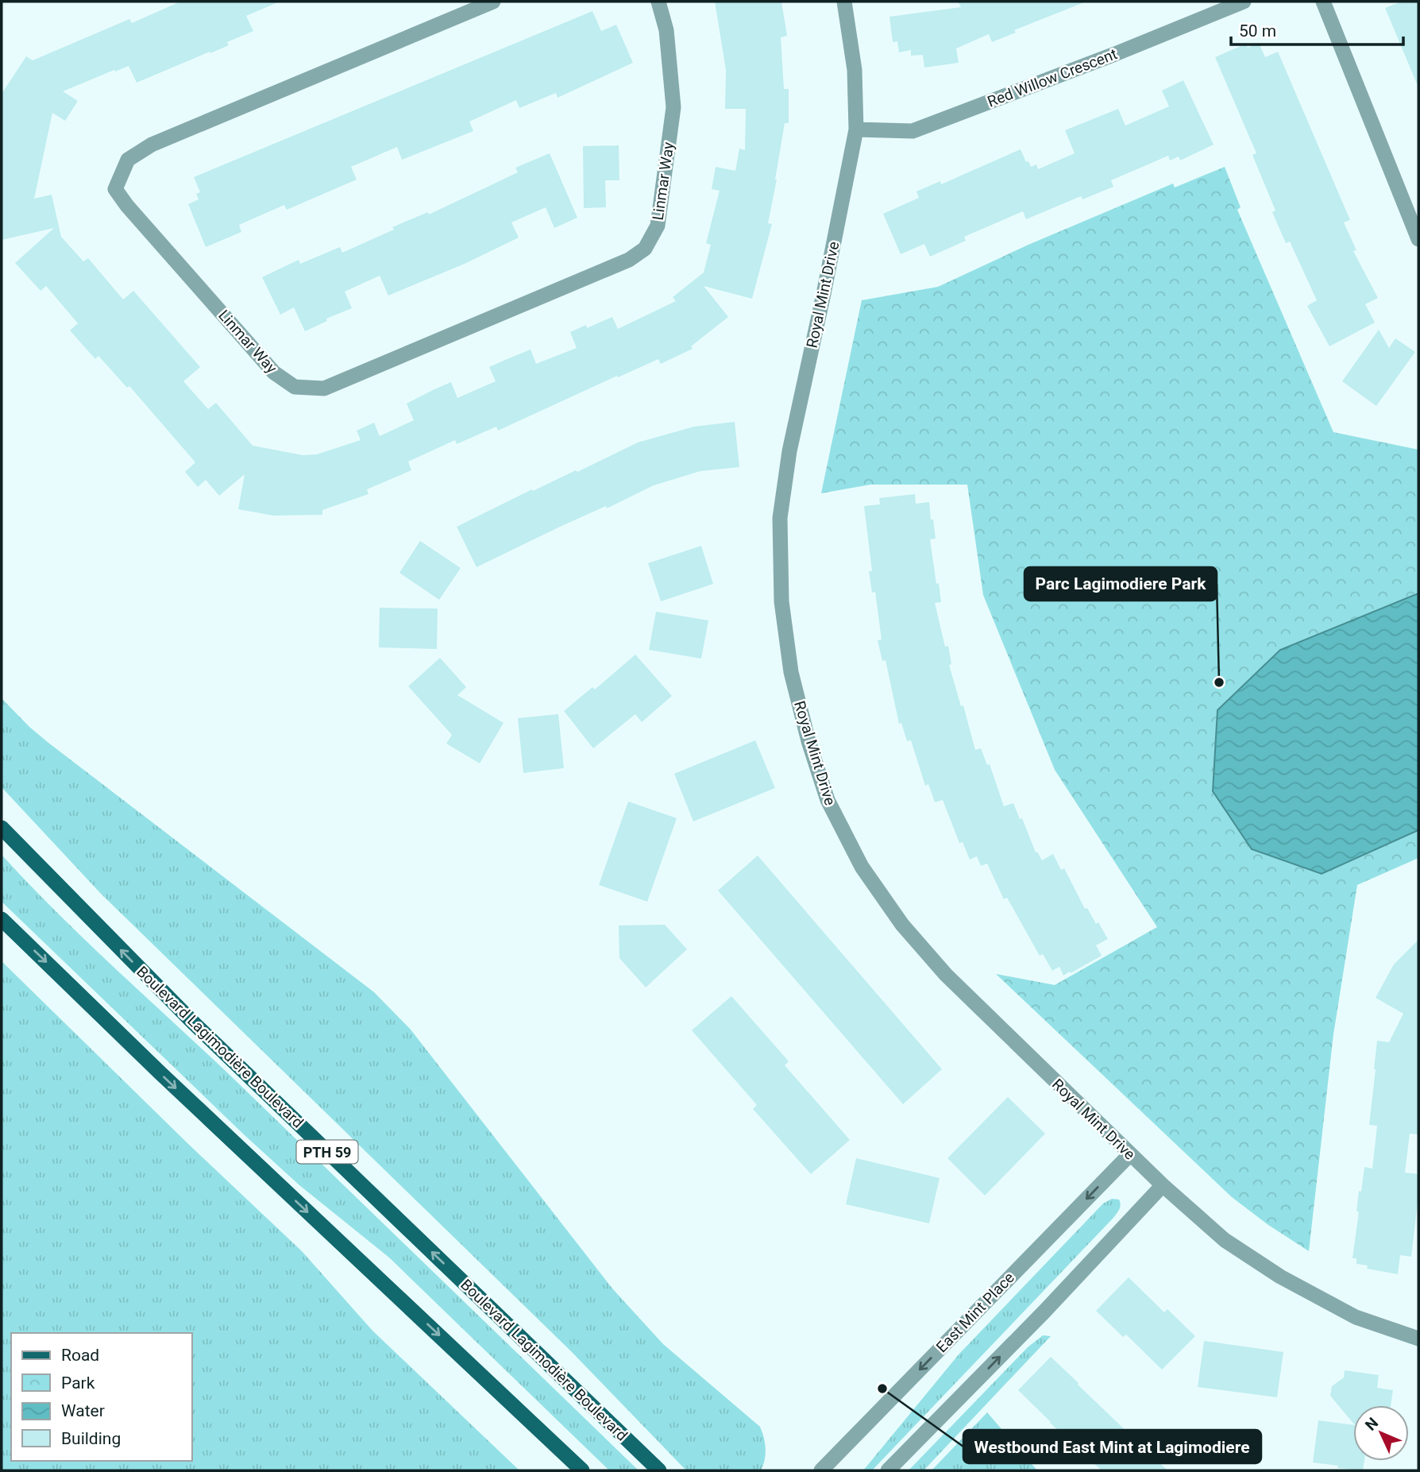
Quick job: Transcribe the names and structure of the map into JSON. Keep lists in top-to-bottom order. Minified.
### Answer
{"streets":{"main road":["Boulevard Lagimodière Boulevard","PTH 59"],"street":["Red Willow Crescent","Linmar Way","Royal Mint Drive","East Mint Place"]},"crossings":[["Red Willow Crescent","Royal Mint Drive"],["Royal Mint Drive","East Mint Place"]],"places":["Parc Lagimodiere Park","Westbound East Mint at Lagimodiere"],"legend":["Road","Park","Water","Building"],"scale_bar":"50 m","north":"top left"}
